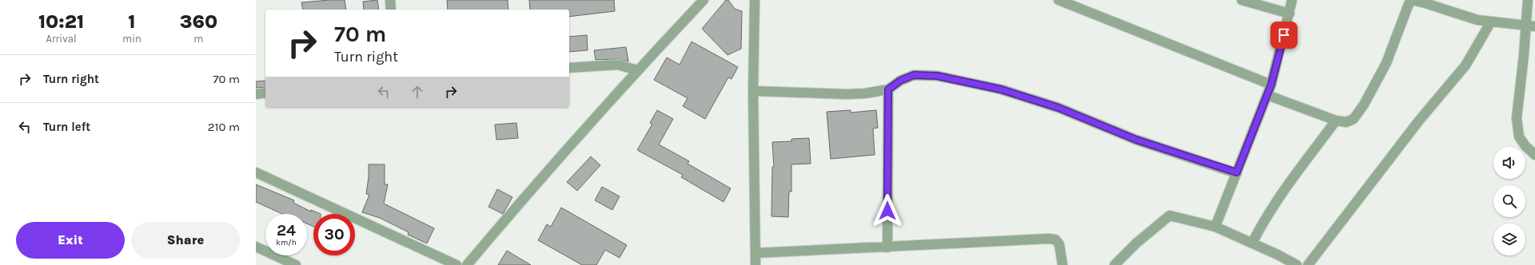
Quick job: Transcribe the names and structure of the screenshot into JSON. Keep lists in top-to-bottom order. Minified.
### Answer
{"page":{"eta":["10:21","Arrival","1","min","360","m"],"turn":["70 m","Turn right"],"list":[{"name":"Turn right","value":"70 m"},{"name":"Turn left","value":"210 m"}],"speed":"24 km/h","limit":"30","buttons":["Exit","Share"]}}
